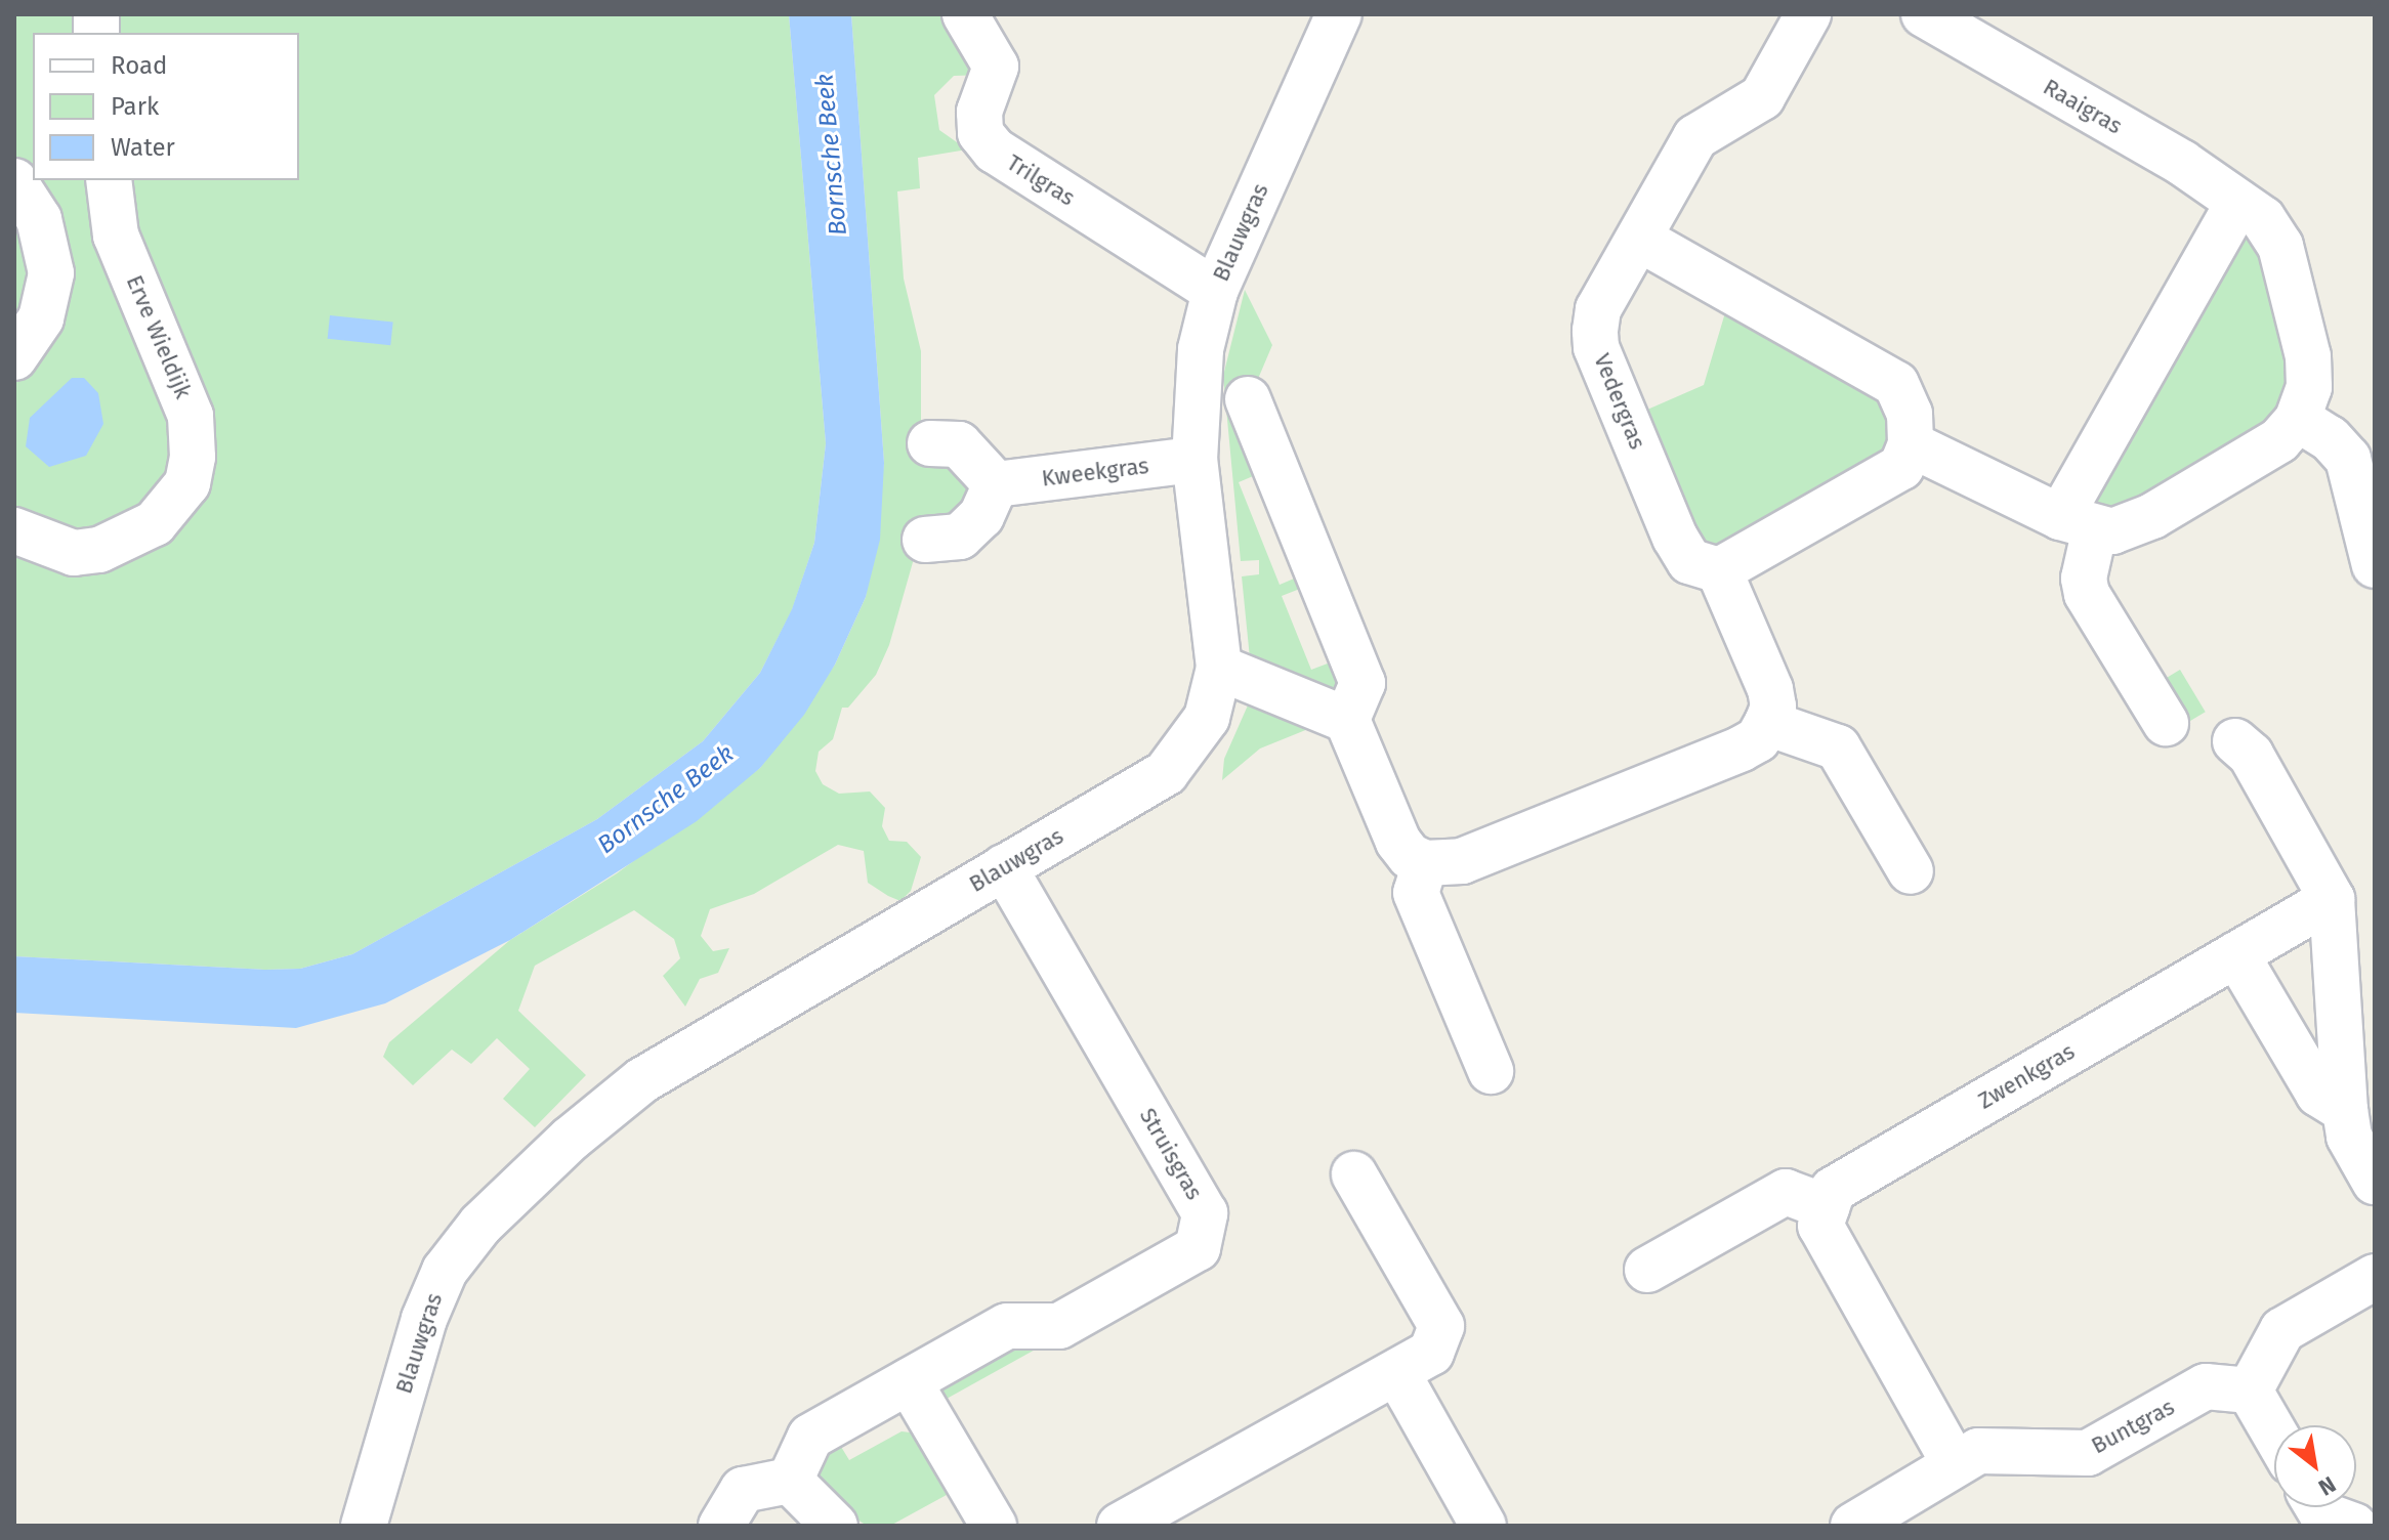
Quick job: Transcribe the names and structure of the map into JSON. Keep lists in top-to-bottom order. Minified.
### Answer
{"streets":{"street":["Raaigras","Trilgras","Blauwgras","Erve Wieldijk","Vedergras","Kweekgras","Zwenkgras","Struisgras","Buntgras"]},"crossings":[["Trilgras","Blauwgras"],["Blauwgras","Kweekgras"],["Blauwgras","Struisgras"]],"water":["Bornsche Beek"],"legend":["Road","Park","Water"],"north":"bottom right"}
